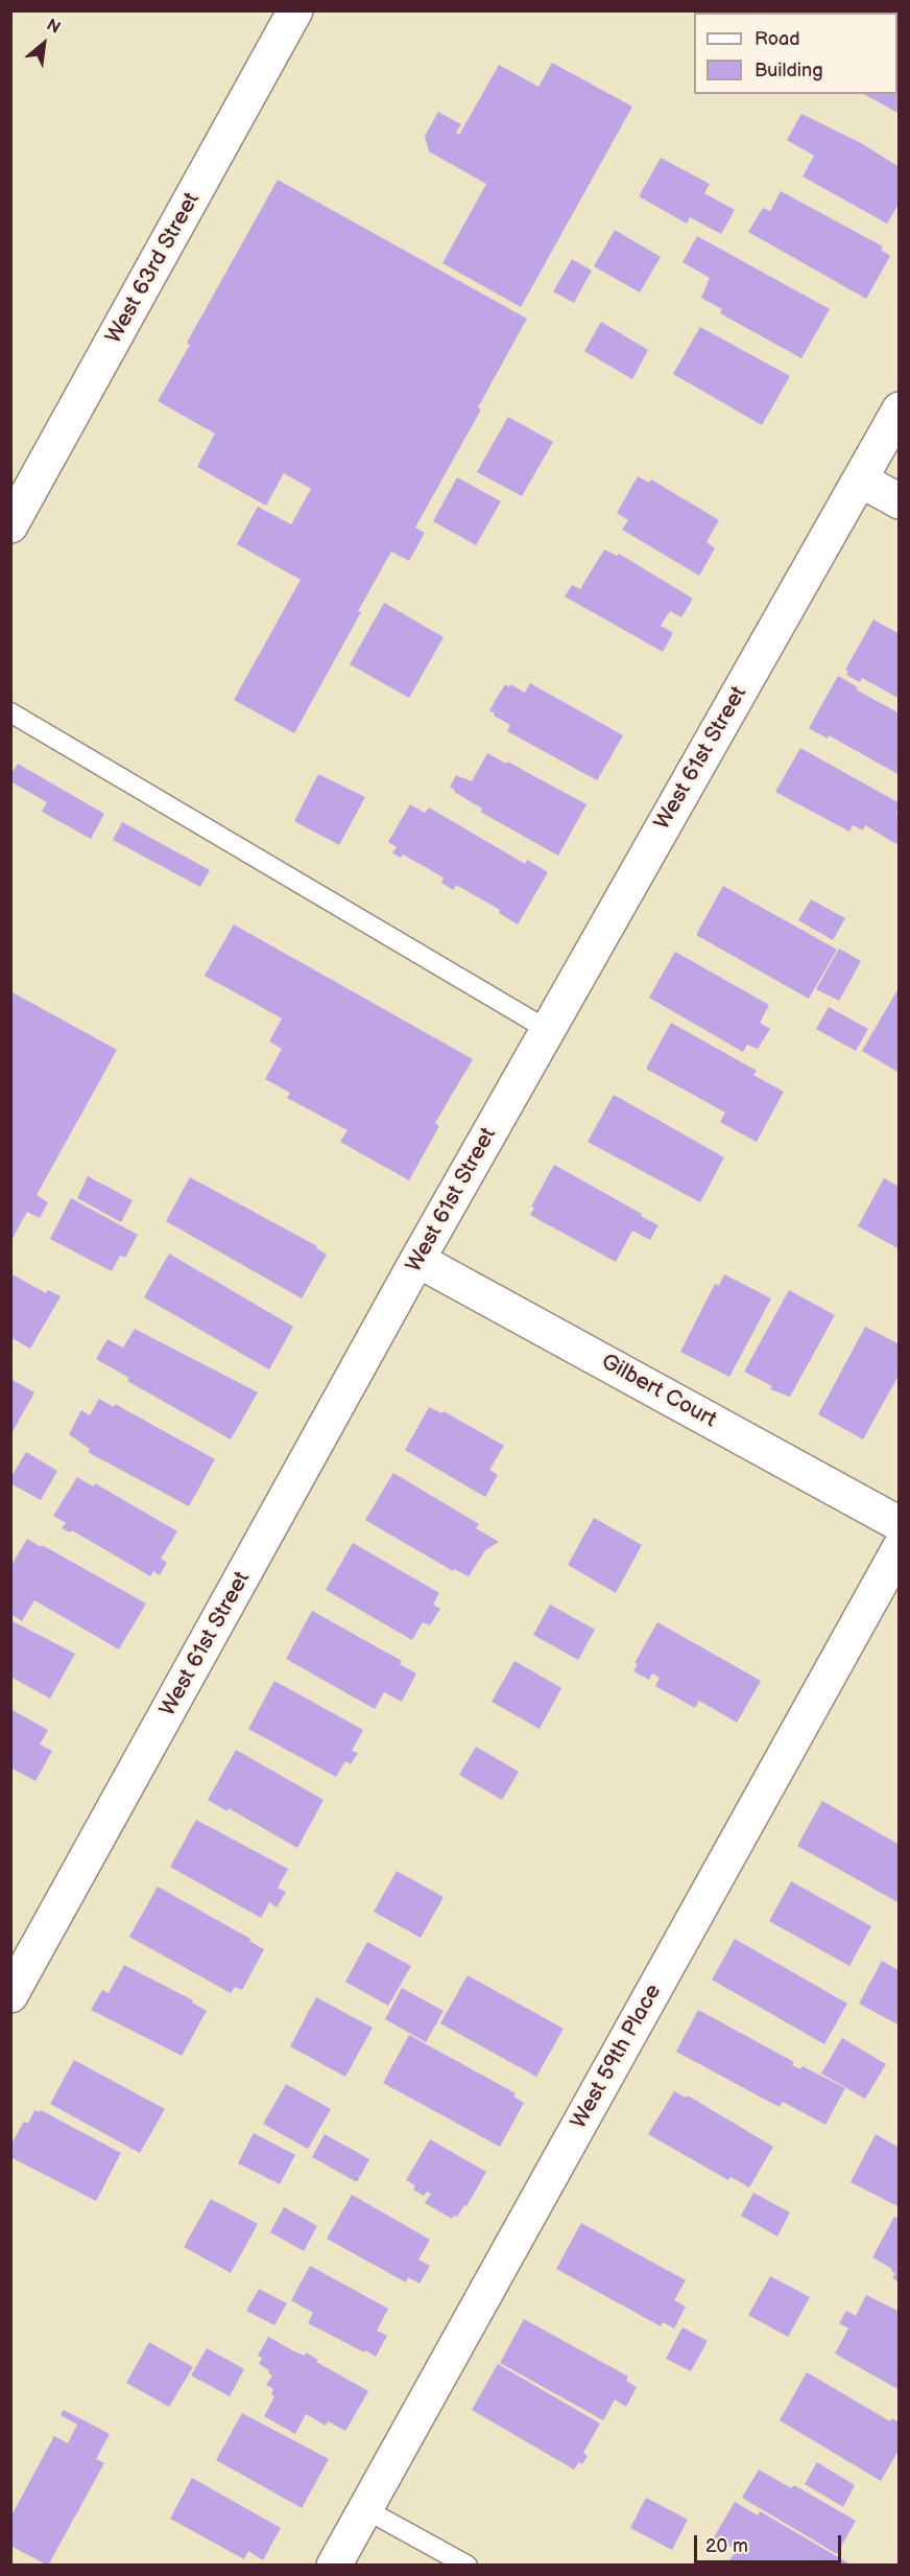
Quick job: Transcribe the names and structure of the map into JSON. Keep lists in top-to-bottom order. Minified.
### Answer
{"streets":{"street":["West 63rd Street","West 61st Street","Gilbert Court","West 59th Place"]},"crossings":[["West 61st Street","Gilbert Court"]],"legend":["Road","Building"],"scale_bar":"20 m","north":"top right"}
